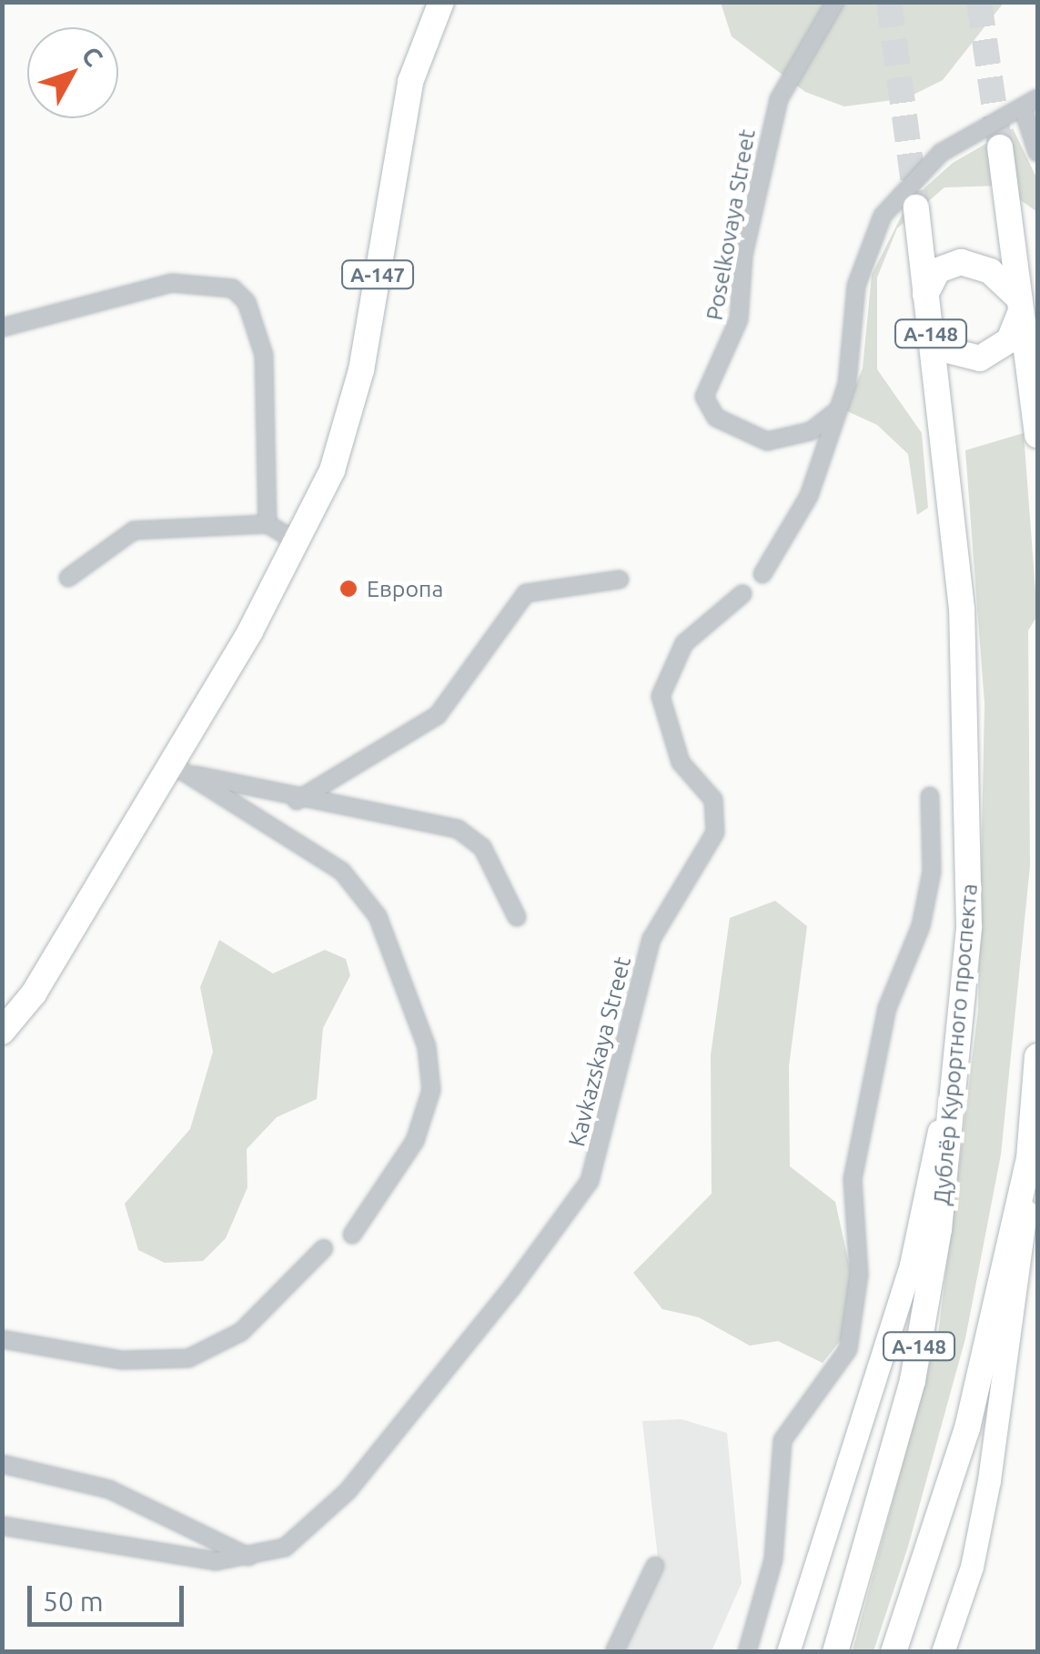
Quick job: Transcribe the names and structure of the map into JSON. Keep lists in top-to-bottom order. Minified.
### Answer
{"streets":{"main road":["А-147","А-148","Дублёр Курортного проспекта"],"street":["Poselkovaya Street","Kavkazskaya Street"]},"crossings":[["А-148","Дублёр Курортного проспекта"]],"places":["Европа"],"scale_bar":"50 m","north":"top right"}
